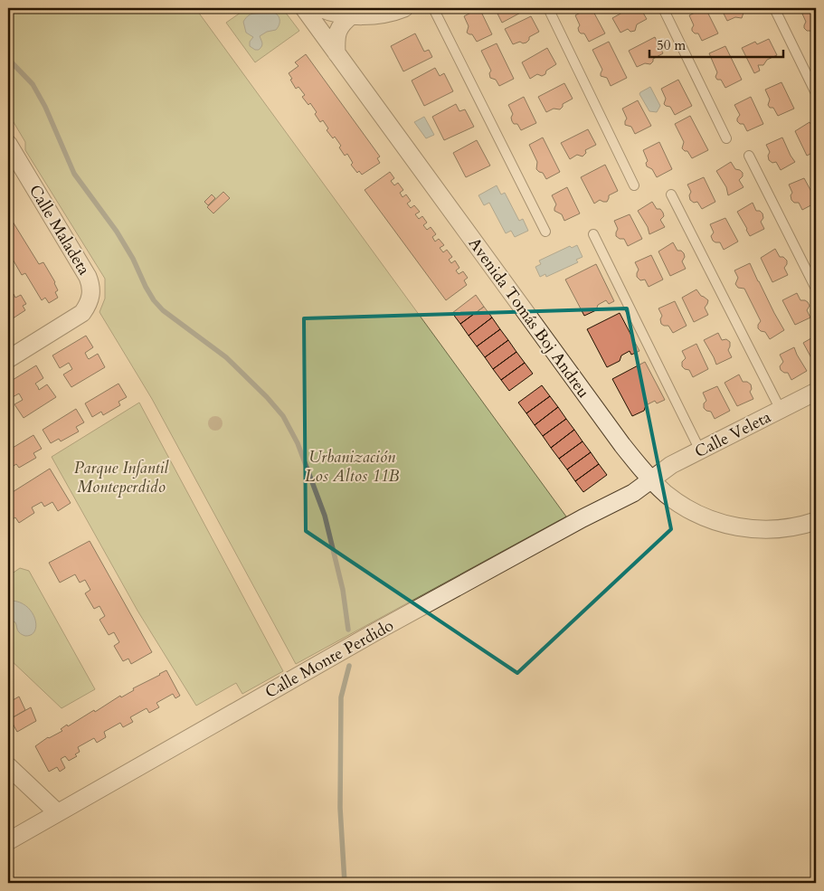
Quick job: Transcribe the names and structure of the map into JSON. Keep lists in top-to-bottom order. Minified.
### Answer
{"streets":{"street":["Calle Maladeta","Avenida Tomás Boj Andreu","Calle Veleta","Calle Monte Perdido"]},"crossings":[["Avenida Tomás Boj Andreu","Calle Veleta"],["Avenida Tomás Boj Andreu","Calle Monte Perdido"],["Calle Veleta","Calle Monte Perdido"]],"parks":["Urbanización Los Altos 11B","Parque Infantil Monteperdido"],"scale_bar":"50 m"}
